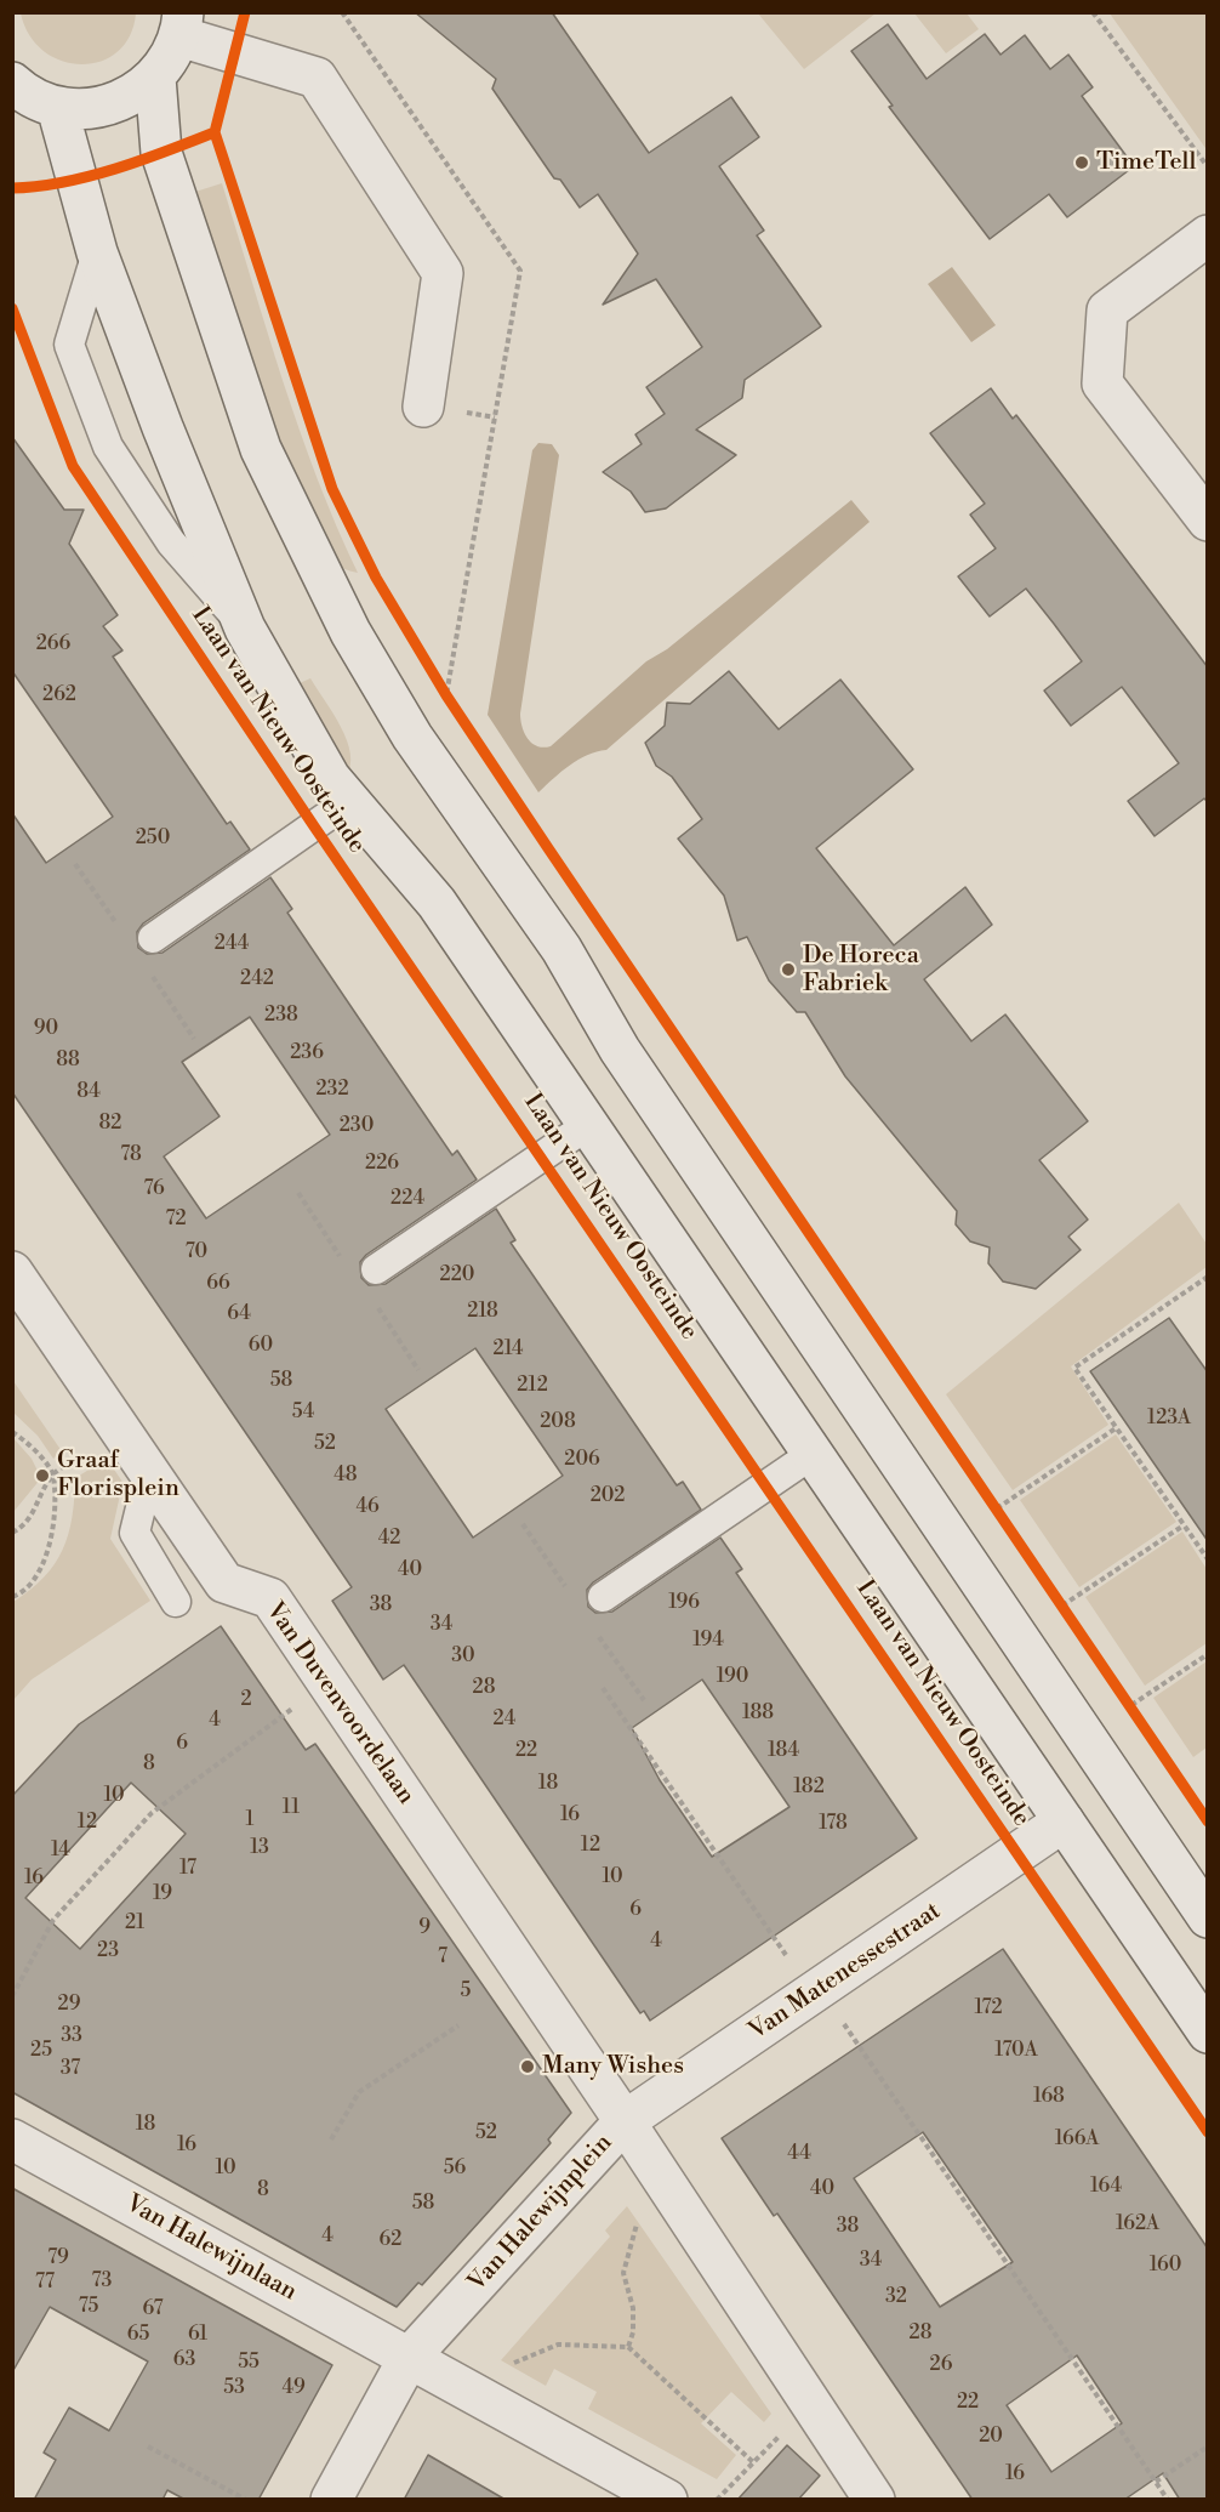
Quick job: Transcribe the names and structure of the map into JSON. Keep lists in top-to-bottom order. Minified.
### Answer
{"streets":{"main road":["Laan van Nieuw Oosteinde","Van Duvenvoordelaan","Van Matenessestraat","Van Halewijnplein","Van Halewijnlaan"]},"crossings":[["Laan van Nieuw Oosteinde","Van Matenessestraat"],["Van Duvenvoordelaan","Van Matenessestraat"],["Van Duvenvoordelaan","Van Halewijnplein"],["Van Matenessestraat","Van Halewijnplein"],["Van Halewijnplein","Van Halewijnlaan"]],"places":["TimeTell","De Horeca Fabriek","Graaf Florisplein","Many Wishes"],"house_numbers":["266","262","250","244","242","238","90","236","88","232","84","82","230","78","226","76","224","72","70","220","66","218","64","60","214","58","212","54","123A","208","52","206","48","202","46","42","40","196","38","34","194","30","190","28","2","188","24","4","6","22","184","8","18","182","10","11","16","1","12","178","12","13","14","17","10","16","19","6","21","9","4","23","7","5","29","172","33","25","170A","37","168","18","52","166A","16","44","10","56","164","40","8","58","162A","38","4","62","79","34","160","73","77","32","75","67","28","65","61","63","55","26","53","49","22","20","16"]}
